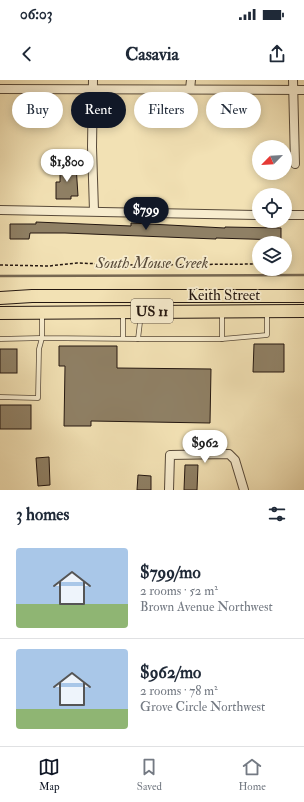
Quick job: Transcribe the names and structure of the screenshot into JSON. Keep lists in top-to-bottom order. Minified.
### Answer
{"streets":{"main road":["Keith Street","US 11"]},"water":["South Mouse Creek"],"north":"bottom left","page":{"status":"06:03","header":"Casavia","chip":["Buy","Rent","Filters","New"],"price":["$1,800","$799","$962"],"heading":"3 homes","list":[{"name":"$799/mo","note":"2 rooms · 52 m² · Brown Avenue Northwest"},{"name":"$962/mo","note":"2 rooms · 78 m² · Grove Circle Northwest"}],"tabs":["Map","Saved","Home"]}}
